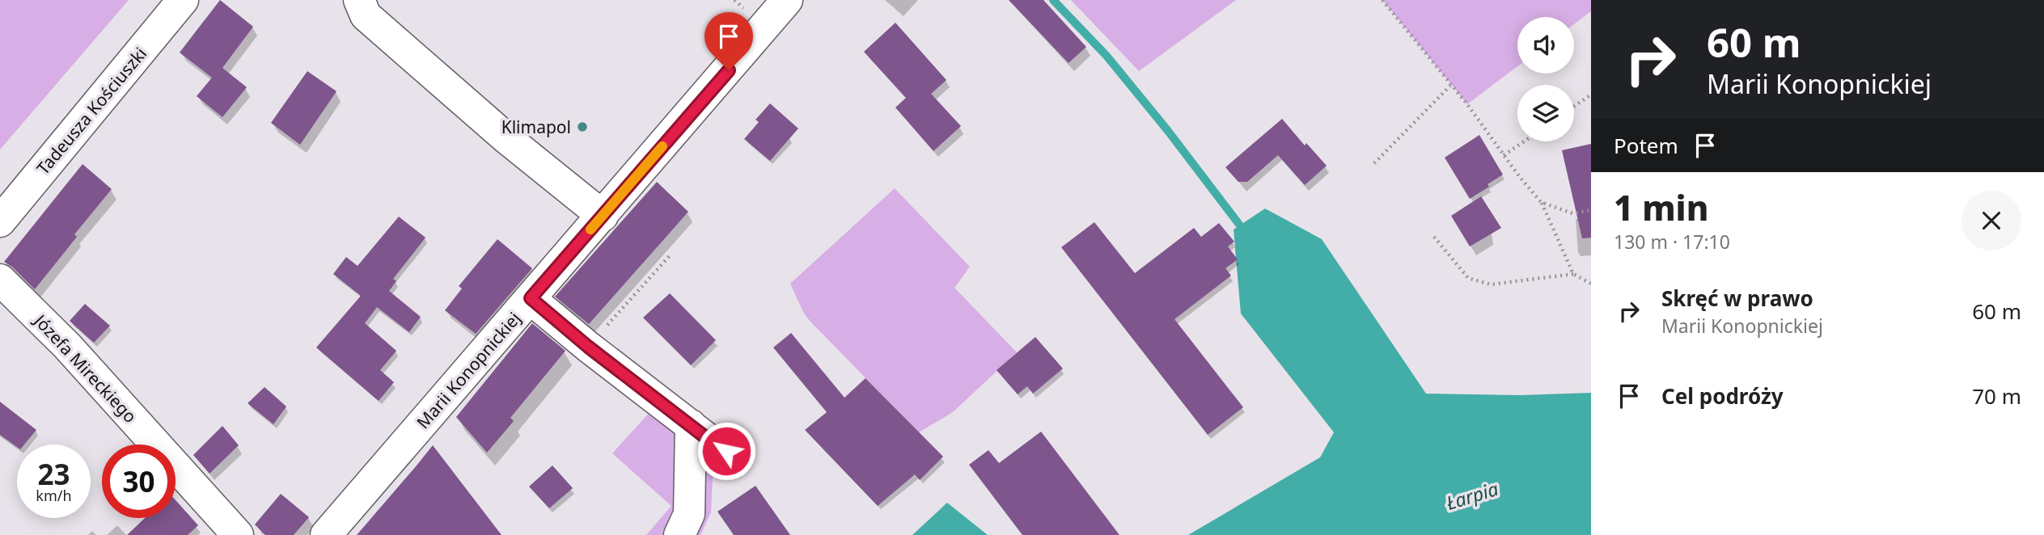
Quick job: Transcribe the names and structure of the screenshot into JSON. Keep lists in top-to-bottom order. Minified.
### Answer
{"streets":{"street":["Tadeusza Kościuszki","Józefa Mireckiego","Marii Konopnickiej"]},"water":["Łarpia"],"places":["Klimapol"],"page":{"turn":["60 m","Marii Konopnickiej"],"then":"Potem","heading":["1 min","130 m · 17:10"],"list":[{"name":"Skręć w prawo","note":"Marii Konopnickiej","value":"60 m"},{"name":"Cel podróży","value":"70 m"}],"speed":"23 km/h","limit":"30"}}
